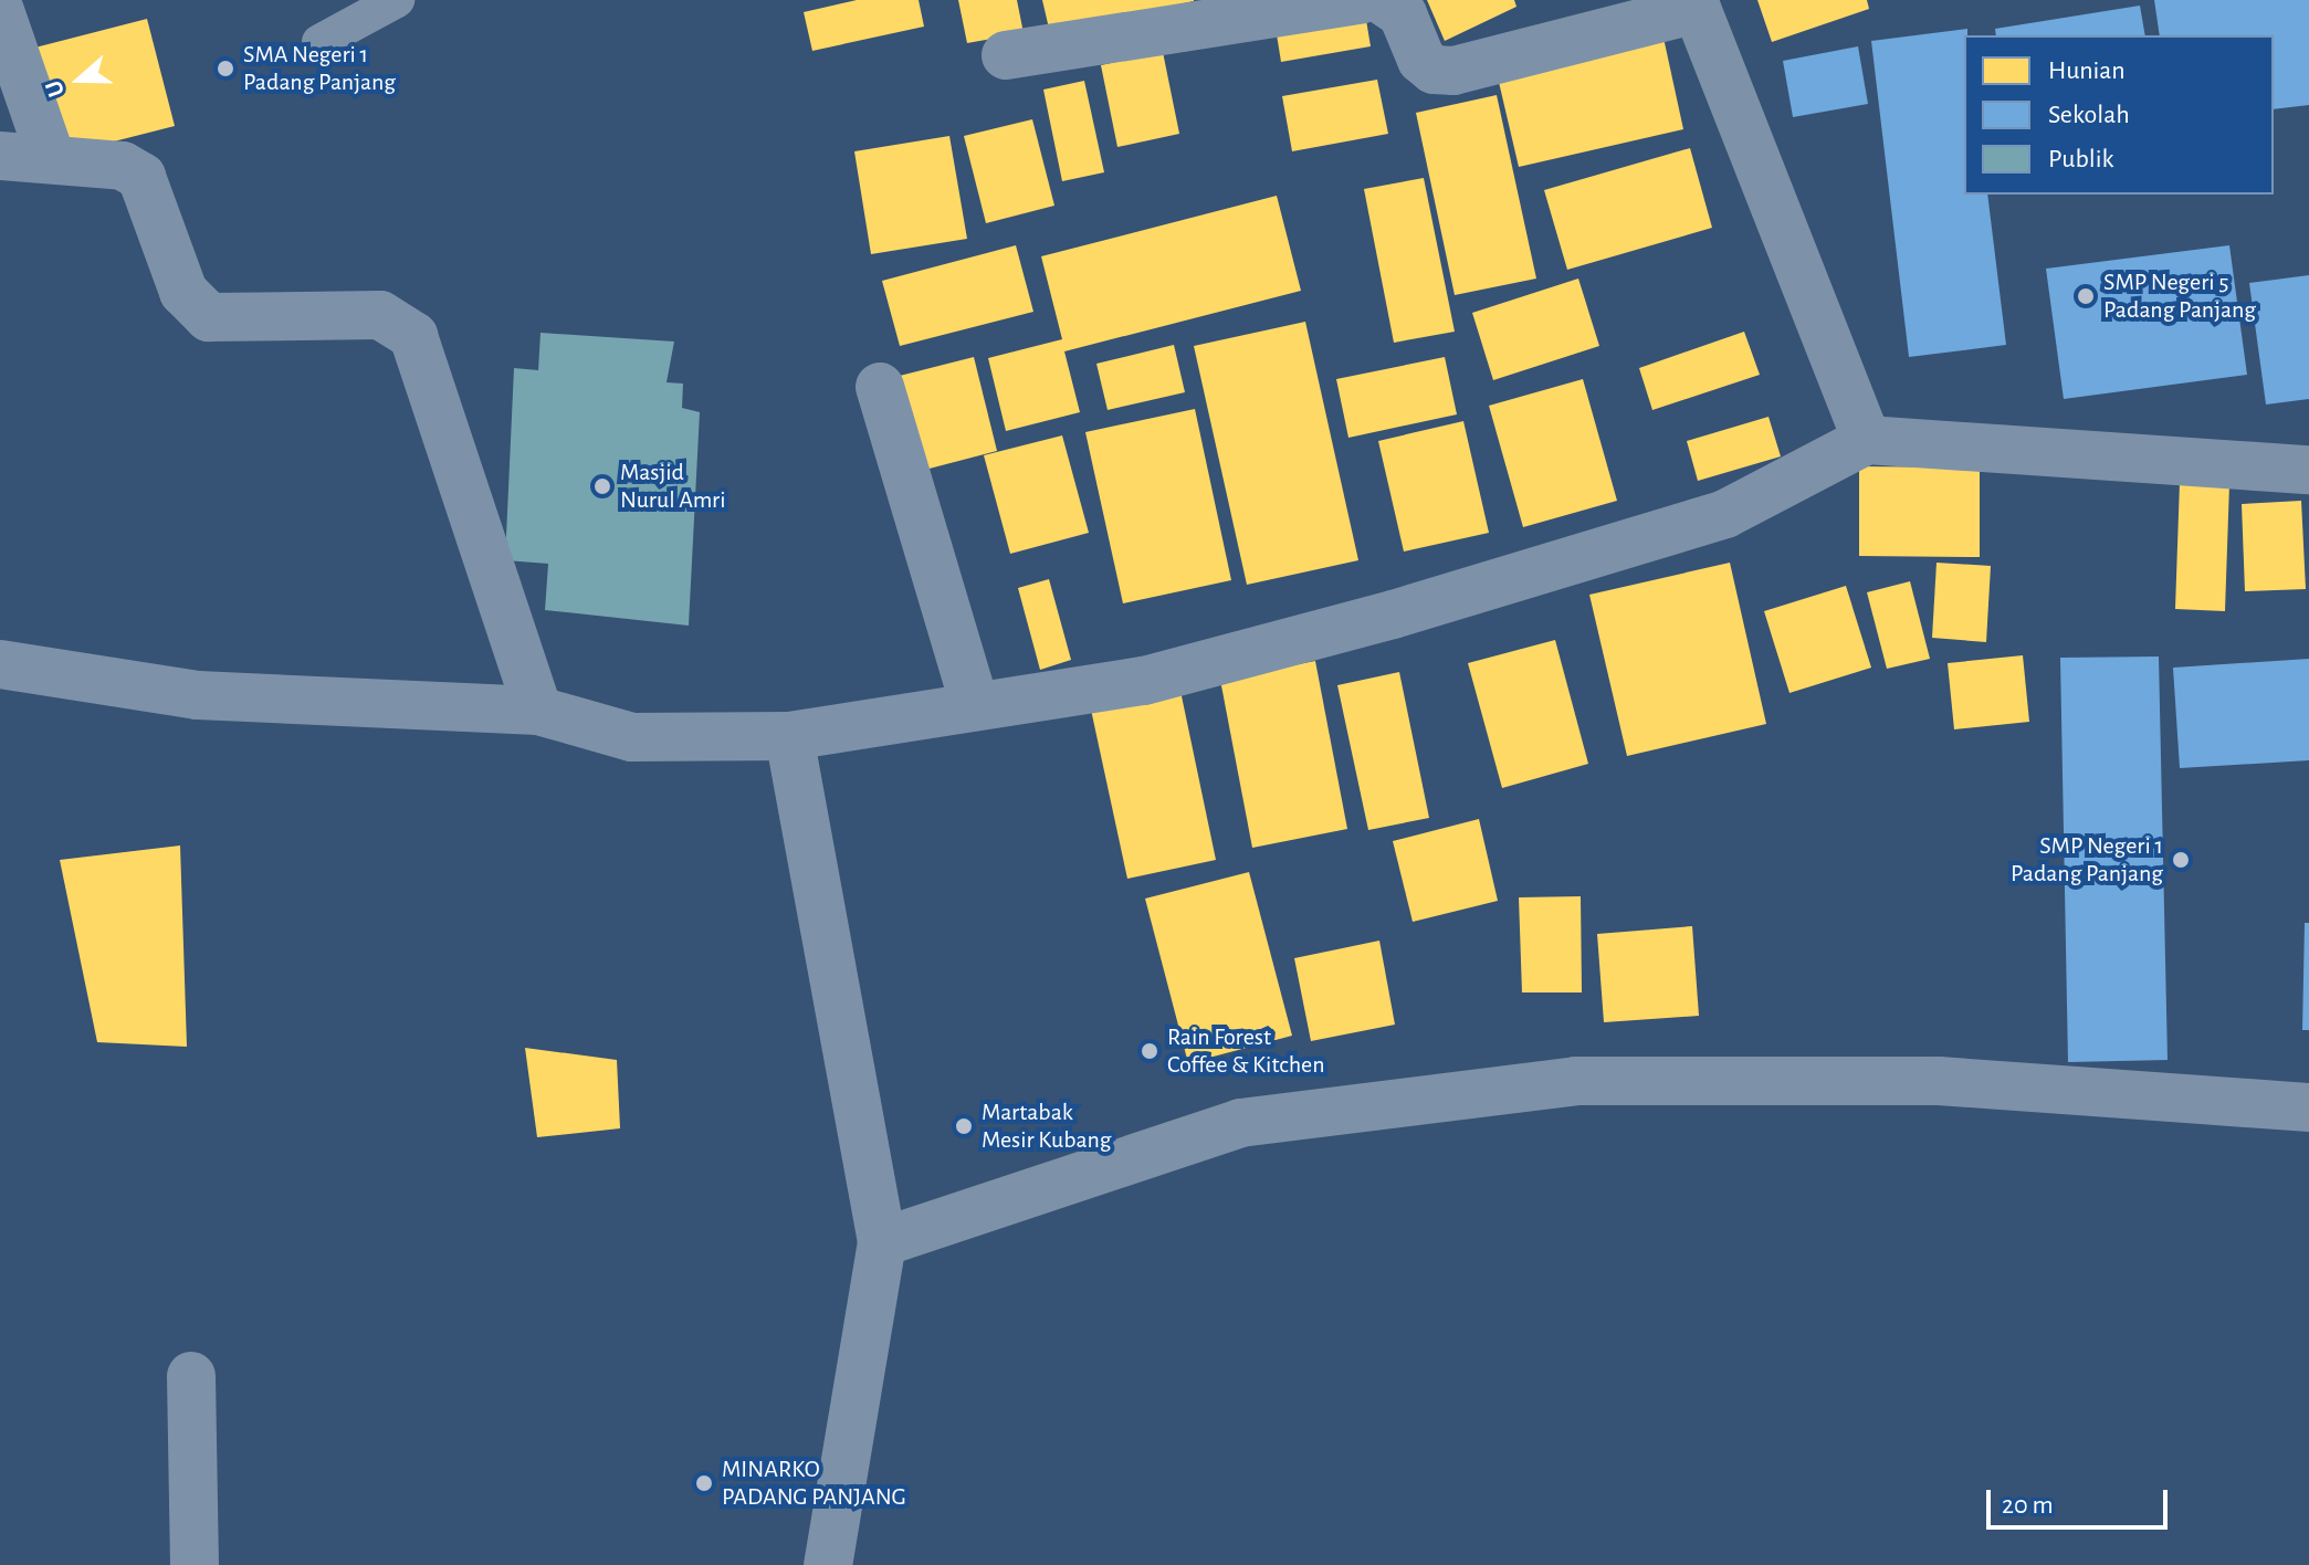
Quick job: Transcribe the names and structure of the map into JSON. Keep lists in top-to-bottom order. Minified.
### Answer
{"places":["SMA Negeri 1 Padang Panjang","SMP Negeri 5 Padang Panjang","Masjid Nurul Amri","SMP Negeri 1 Padang Panjang","Rain Forest Coffee & Kitchen","Martabak Mesir Kubang","MINARKO PADANG PANJANG"],"legend":["Hunian","Sekolah","Publik"],"scale_bar":"20 m","north":"left"}
